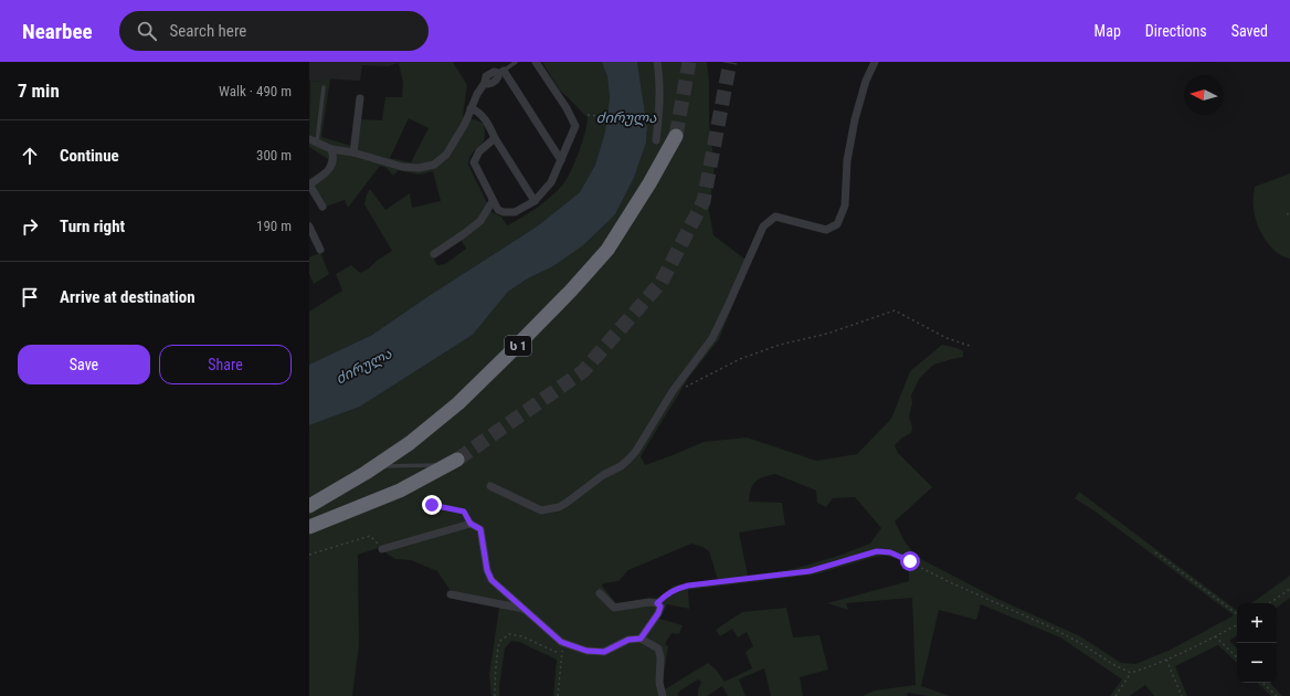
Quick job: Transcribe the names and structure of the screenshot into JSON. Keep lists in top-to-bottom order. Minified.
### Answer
{"streets":{"highway":["ს 1"]},"water":["ძირულა"],"north":"left","page":{"header":"Nearbee","search":"Search here","nav":["Map","Directions","Saved"],"heading":["7 min","Walk · 490 m"],"list":[["Continue","300 m"],["Turn right","190 m"],"Arrive at destination"],"buttons":["Save","Share"],"map_buttons":["+","−"]}}
